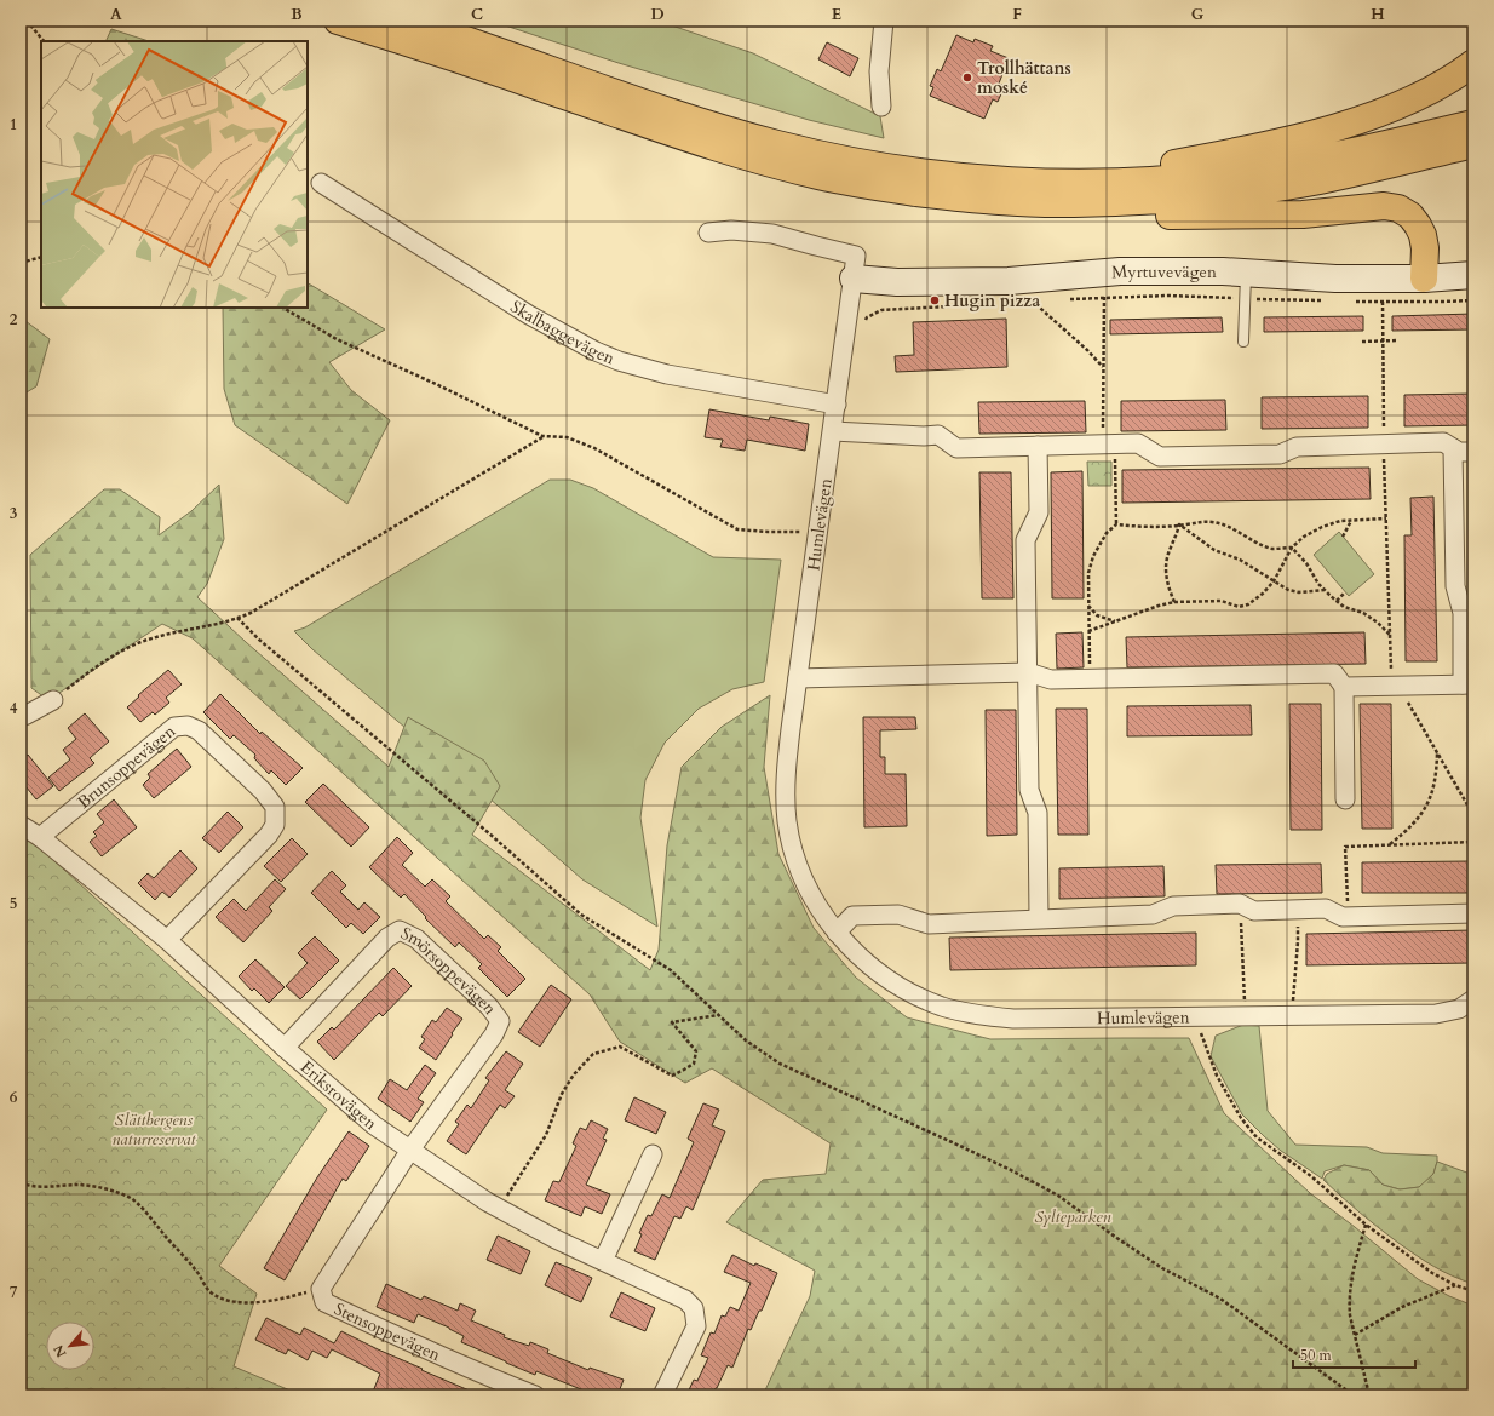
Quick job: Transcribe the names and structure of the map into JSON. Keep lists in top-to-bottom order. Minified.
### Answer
{"streets":{"street":["Myrtuvevägen","Skalbaggevägen","Humlevägen","Brunsoppevägen","Smörsoppevägen","Eriksrovägen","Stensoppevägen"]},"crossings":[["Myrtuvevägen","Humlevägen"],["Skalbaggevägen","Humlevägen"],["Brunsoppevägen","Eriksrovägen"],["Smörsoppevägen","Eriksrovägen"],["Smörsoppevägen","Stensoppevägen"],["Eriksrovägen","Stensoppevägen"]],"parks":["Slättbergens naturreservat","Sylteparken"],"places":["Trollhättans moské","Hugin pizza"],"scale_bar":"50 m","north":"bottom left","grid":{"columns":["A","B","C","D","E","F","G","H"],"rows":["1","2","3","4","5","6","7"]}}
